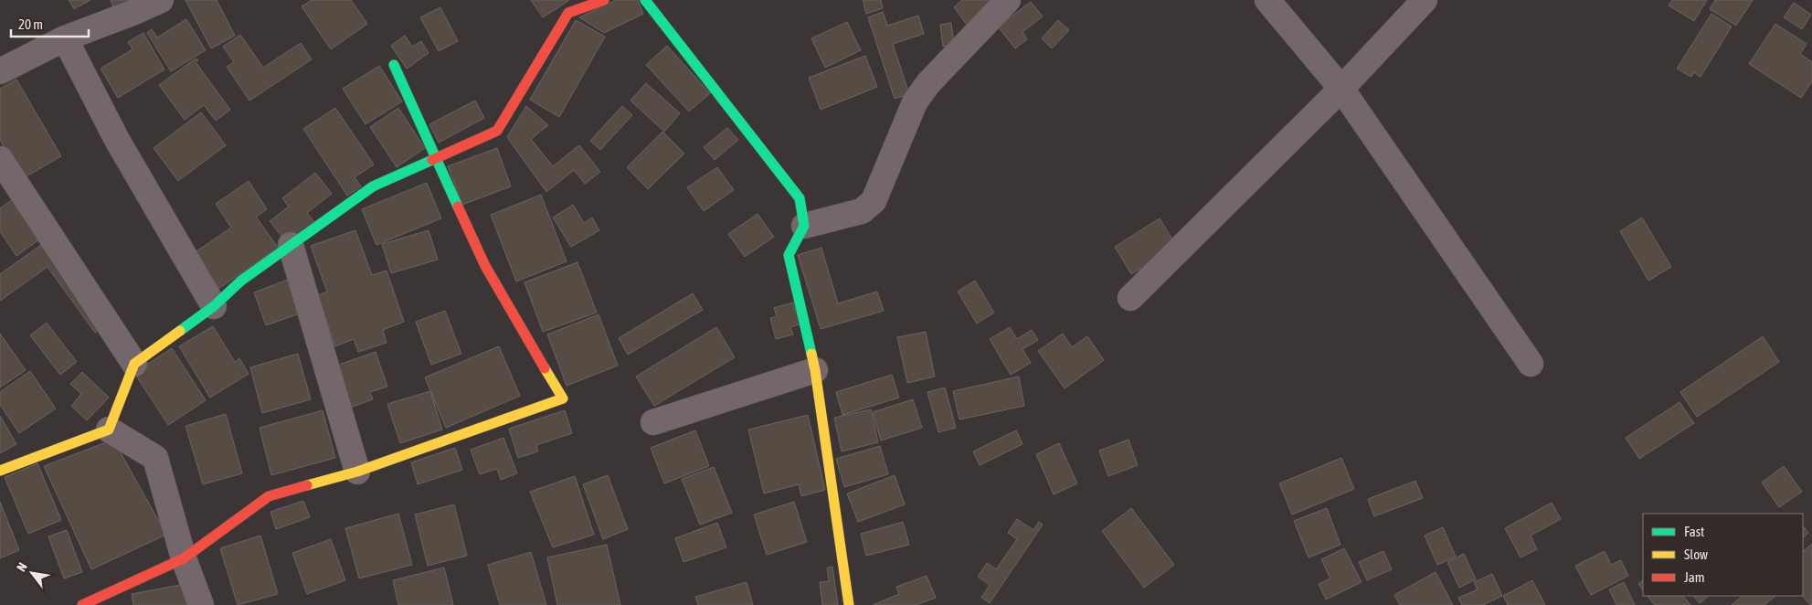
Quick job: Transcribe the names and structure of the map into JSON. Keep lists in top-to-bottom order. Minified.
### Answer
{"legend":["Fast","Slow","Jam"],"scale_bar":"20 m","north":"top left"}
